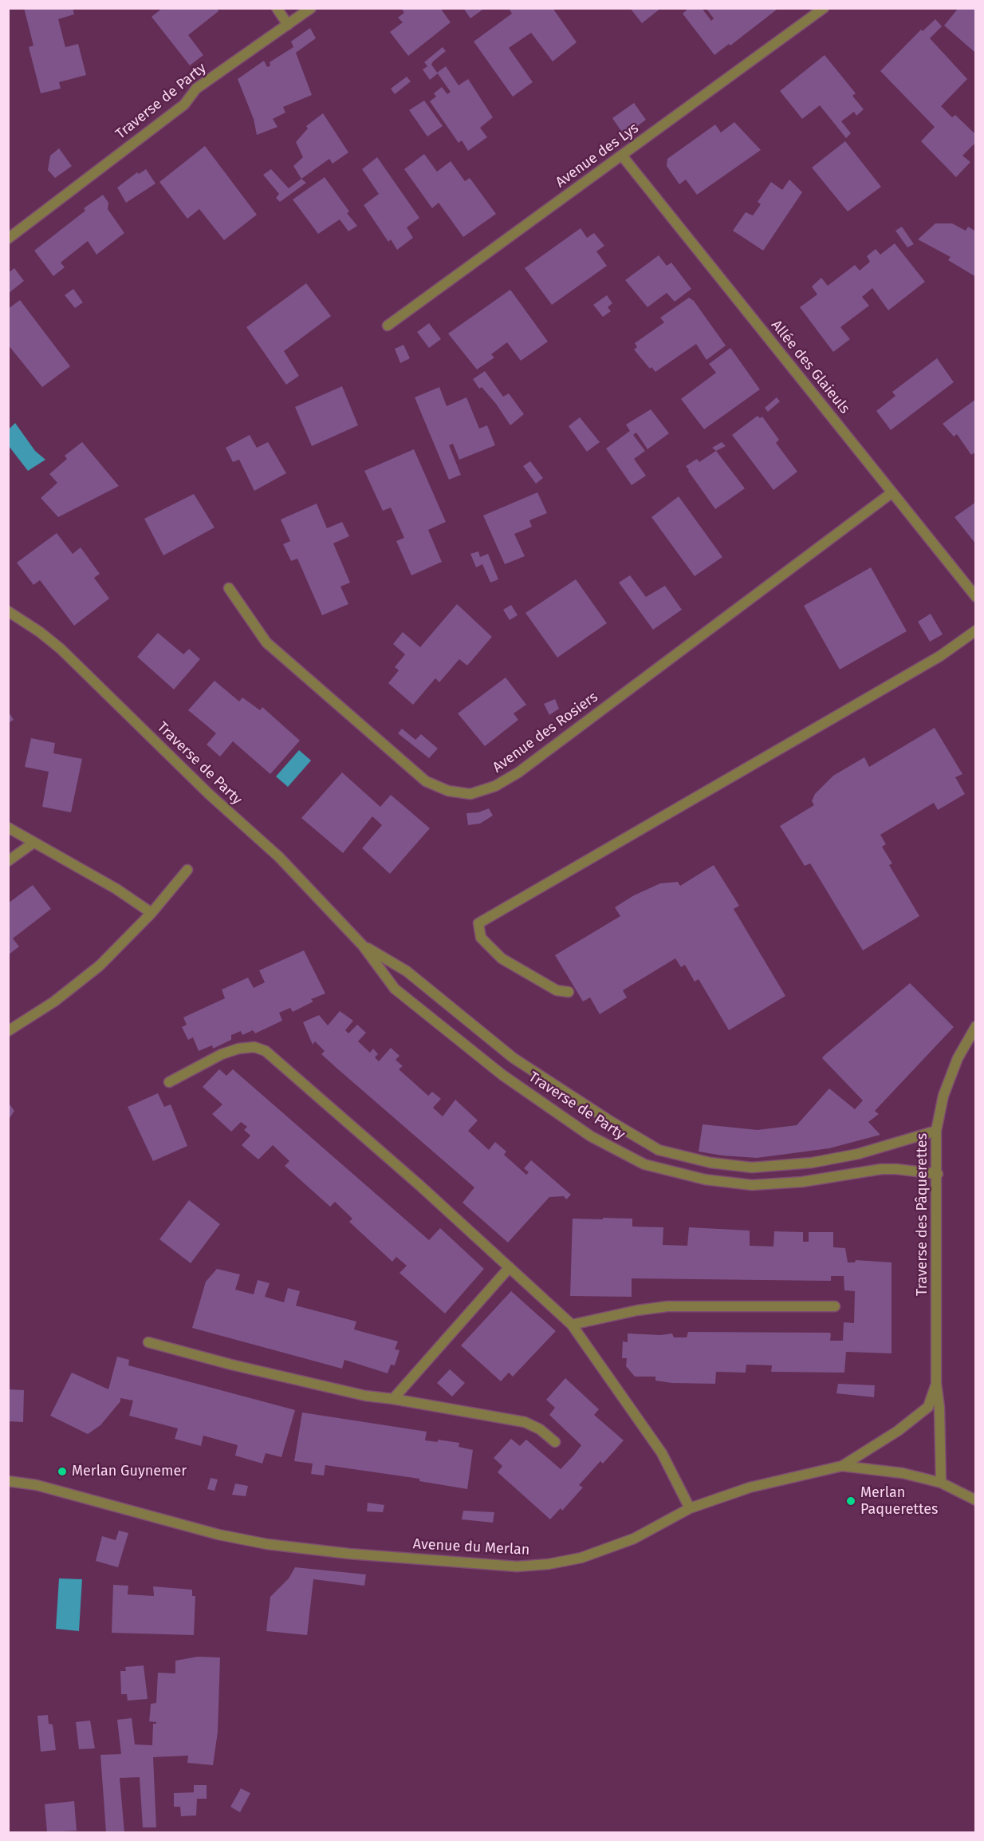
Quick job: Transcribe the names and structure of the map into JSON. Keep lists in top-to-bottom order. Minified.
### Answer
{"streets":{"street":["Traverse de Party","Avenue des Lys","Allée des Glaieuls","Avenue des Rosiers","Traverse des Pâquerettes","Avenue du Merlan"]},"crossings":[["Traverse de Party","Traverse des Pâquerettes"],["Avenue des Lys","Allée des Glaieuls"],["Allée des Glaieuls","Avenue des Rosiers"]],"places":["Merlan Guynemer","Merlan Paquerettes"]}
